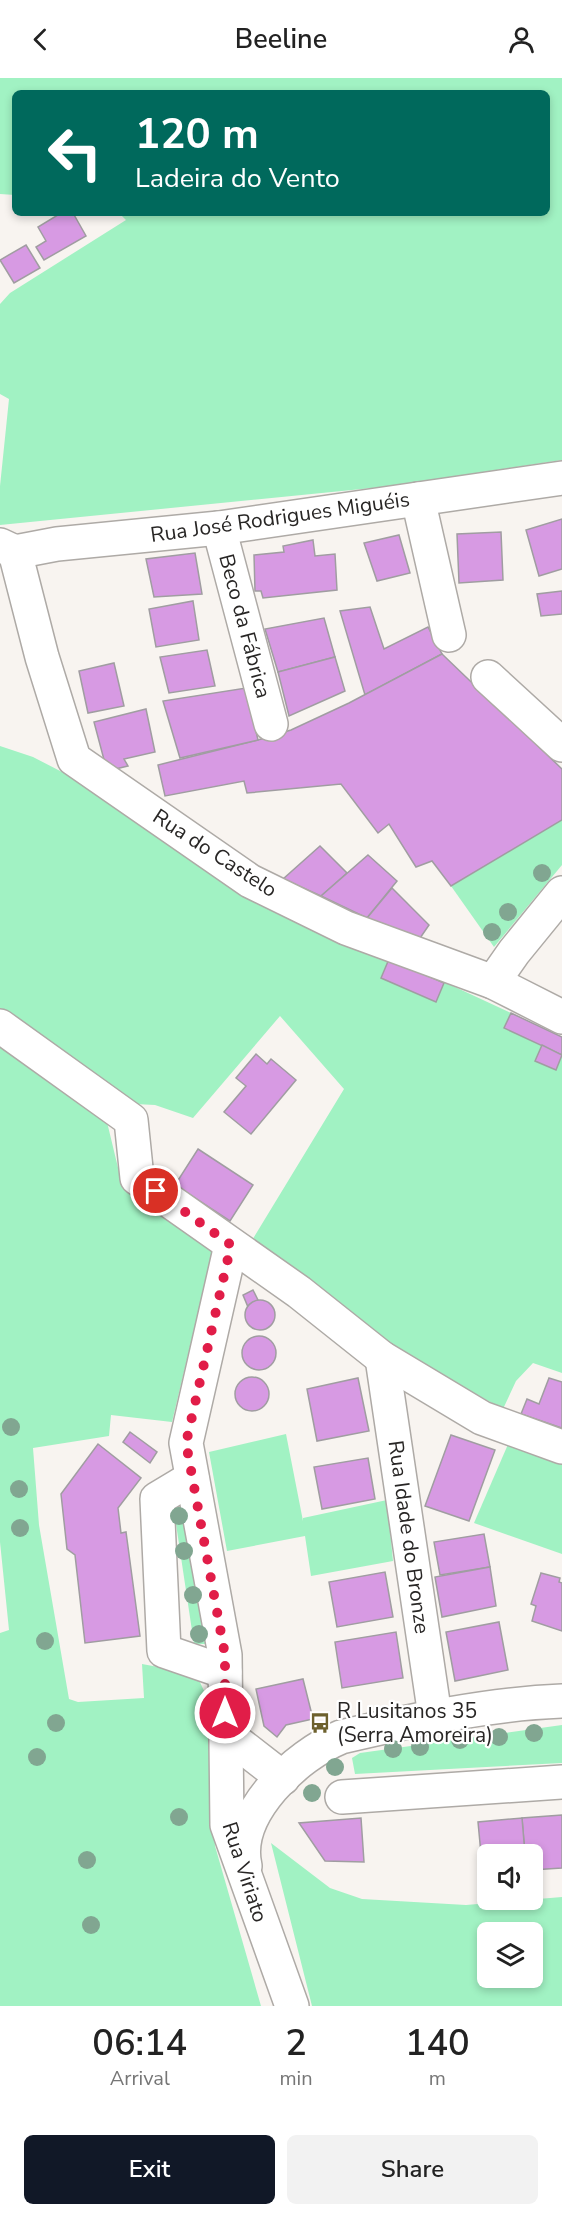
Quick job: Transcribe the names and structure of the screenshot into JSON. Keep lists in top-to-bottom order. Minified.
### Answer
{"streets":{"street":["Rua José Rodrigues Miguéis","Beco da Fábrica","Rua do Castelo","Rua Idade do Bronze","Rua Viriato"]},"crossings":[["Rua José Rodrigues Miguéis","Beco da Fábrica"],["Rua José Rodrigues Miguéis","Rua do Castelo"]],"places":{"bus stop":["R Lusitanos 35 (Serra Amoreira)"]},"page":{"header":"Beeline","turn":["120 m","Ladeira do Vento"],"eta":["06:14","Arrival","2","min","140","m"],"buttons":["Exit","Share"]}}
